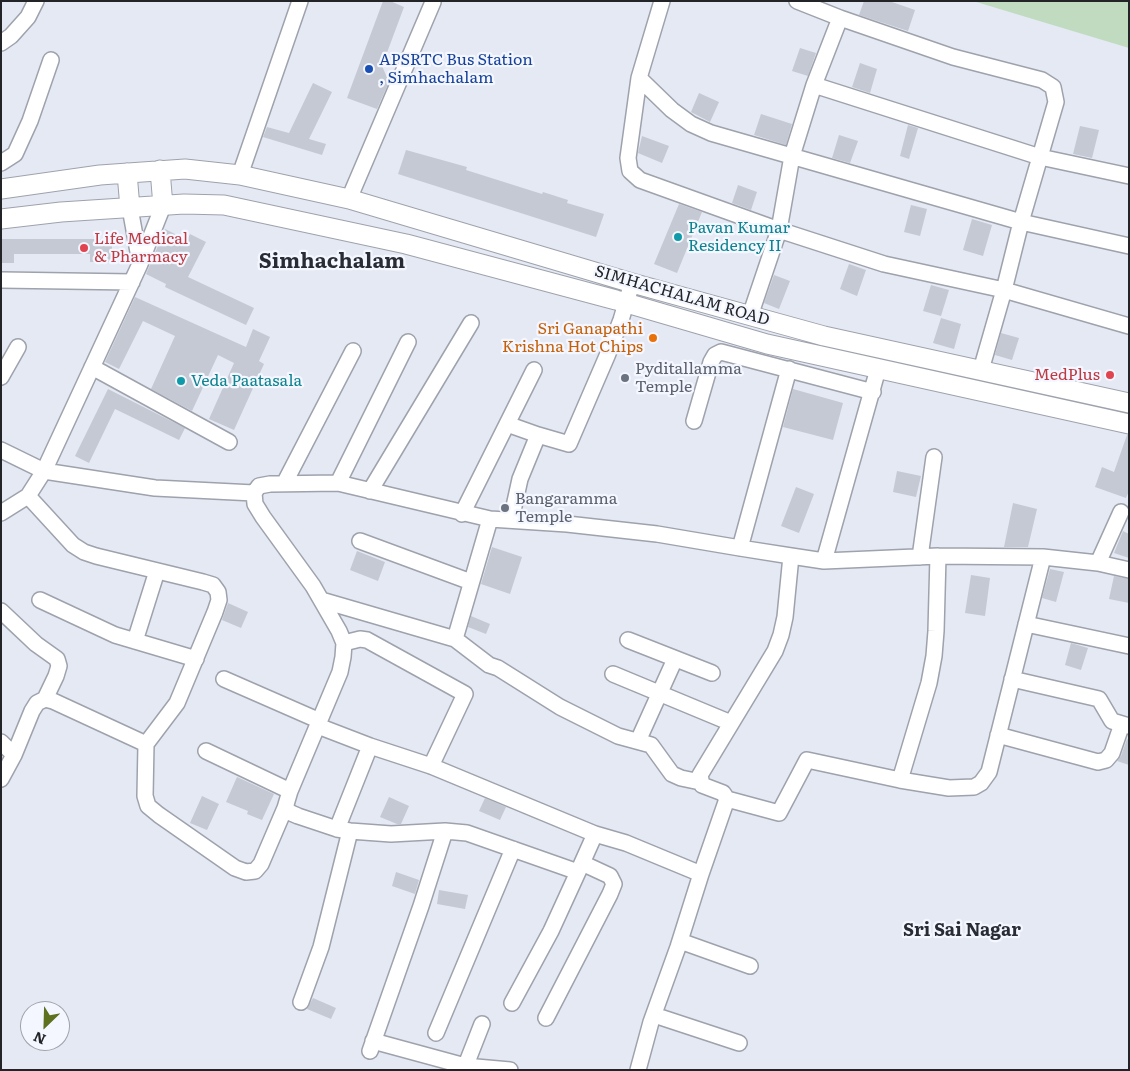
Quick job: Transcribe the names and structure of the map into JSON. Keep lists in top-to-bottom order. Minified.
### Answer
{"streets":{"main road":["SIMHACHALAM ROAD"]},"districts":["Simhachalam","Sri Sai Nagar"],"places":["APSRTC Bus Station , Simhachalam","Pavan Kumar Residency II","Life Medical & Pharmacy","Sri Ganapathi Krishna Hot Chips","MedPlus","Pyditallamma Temple","Veda Paatasala","Bangaramma Temple"],"north":"bottom left"}
